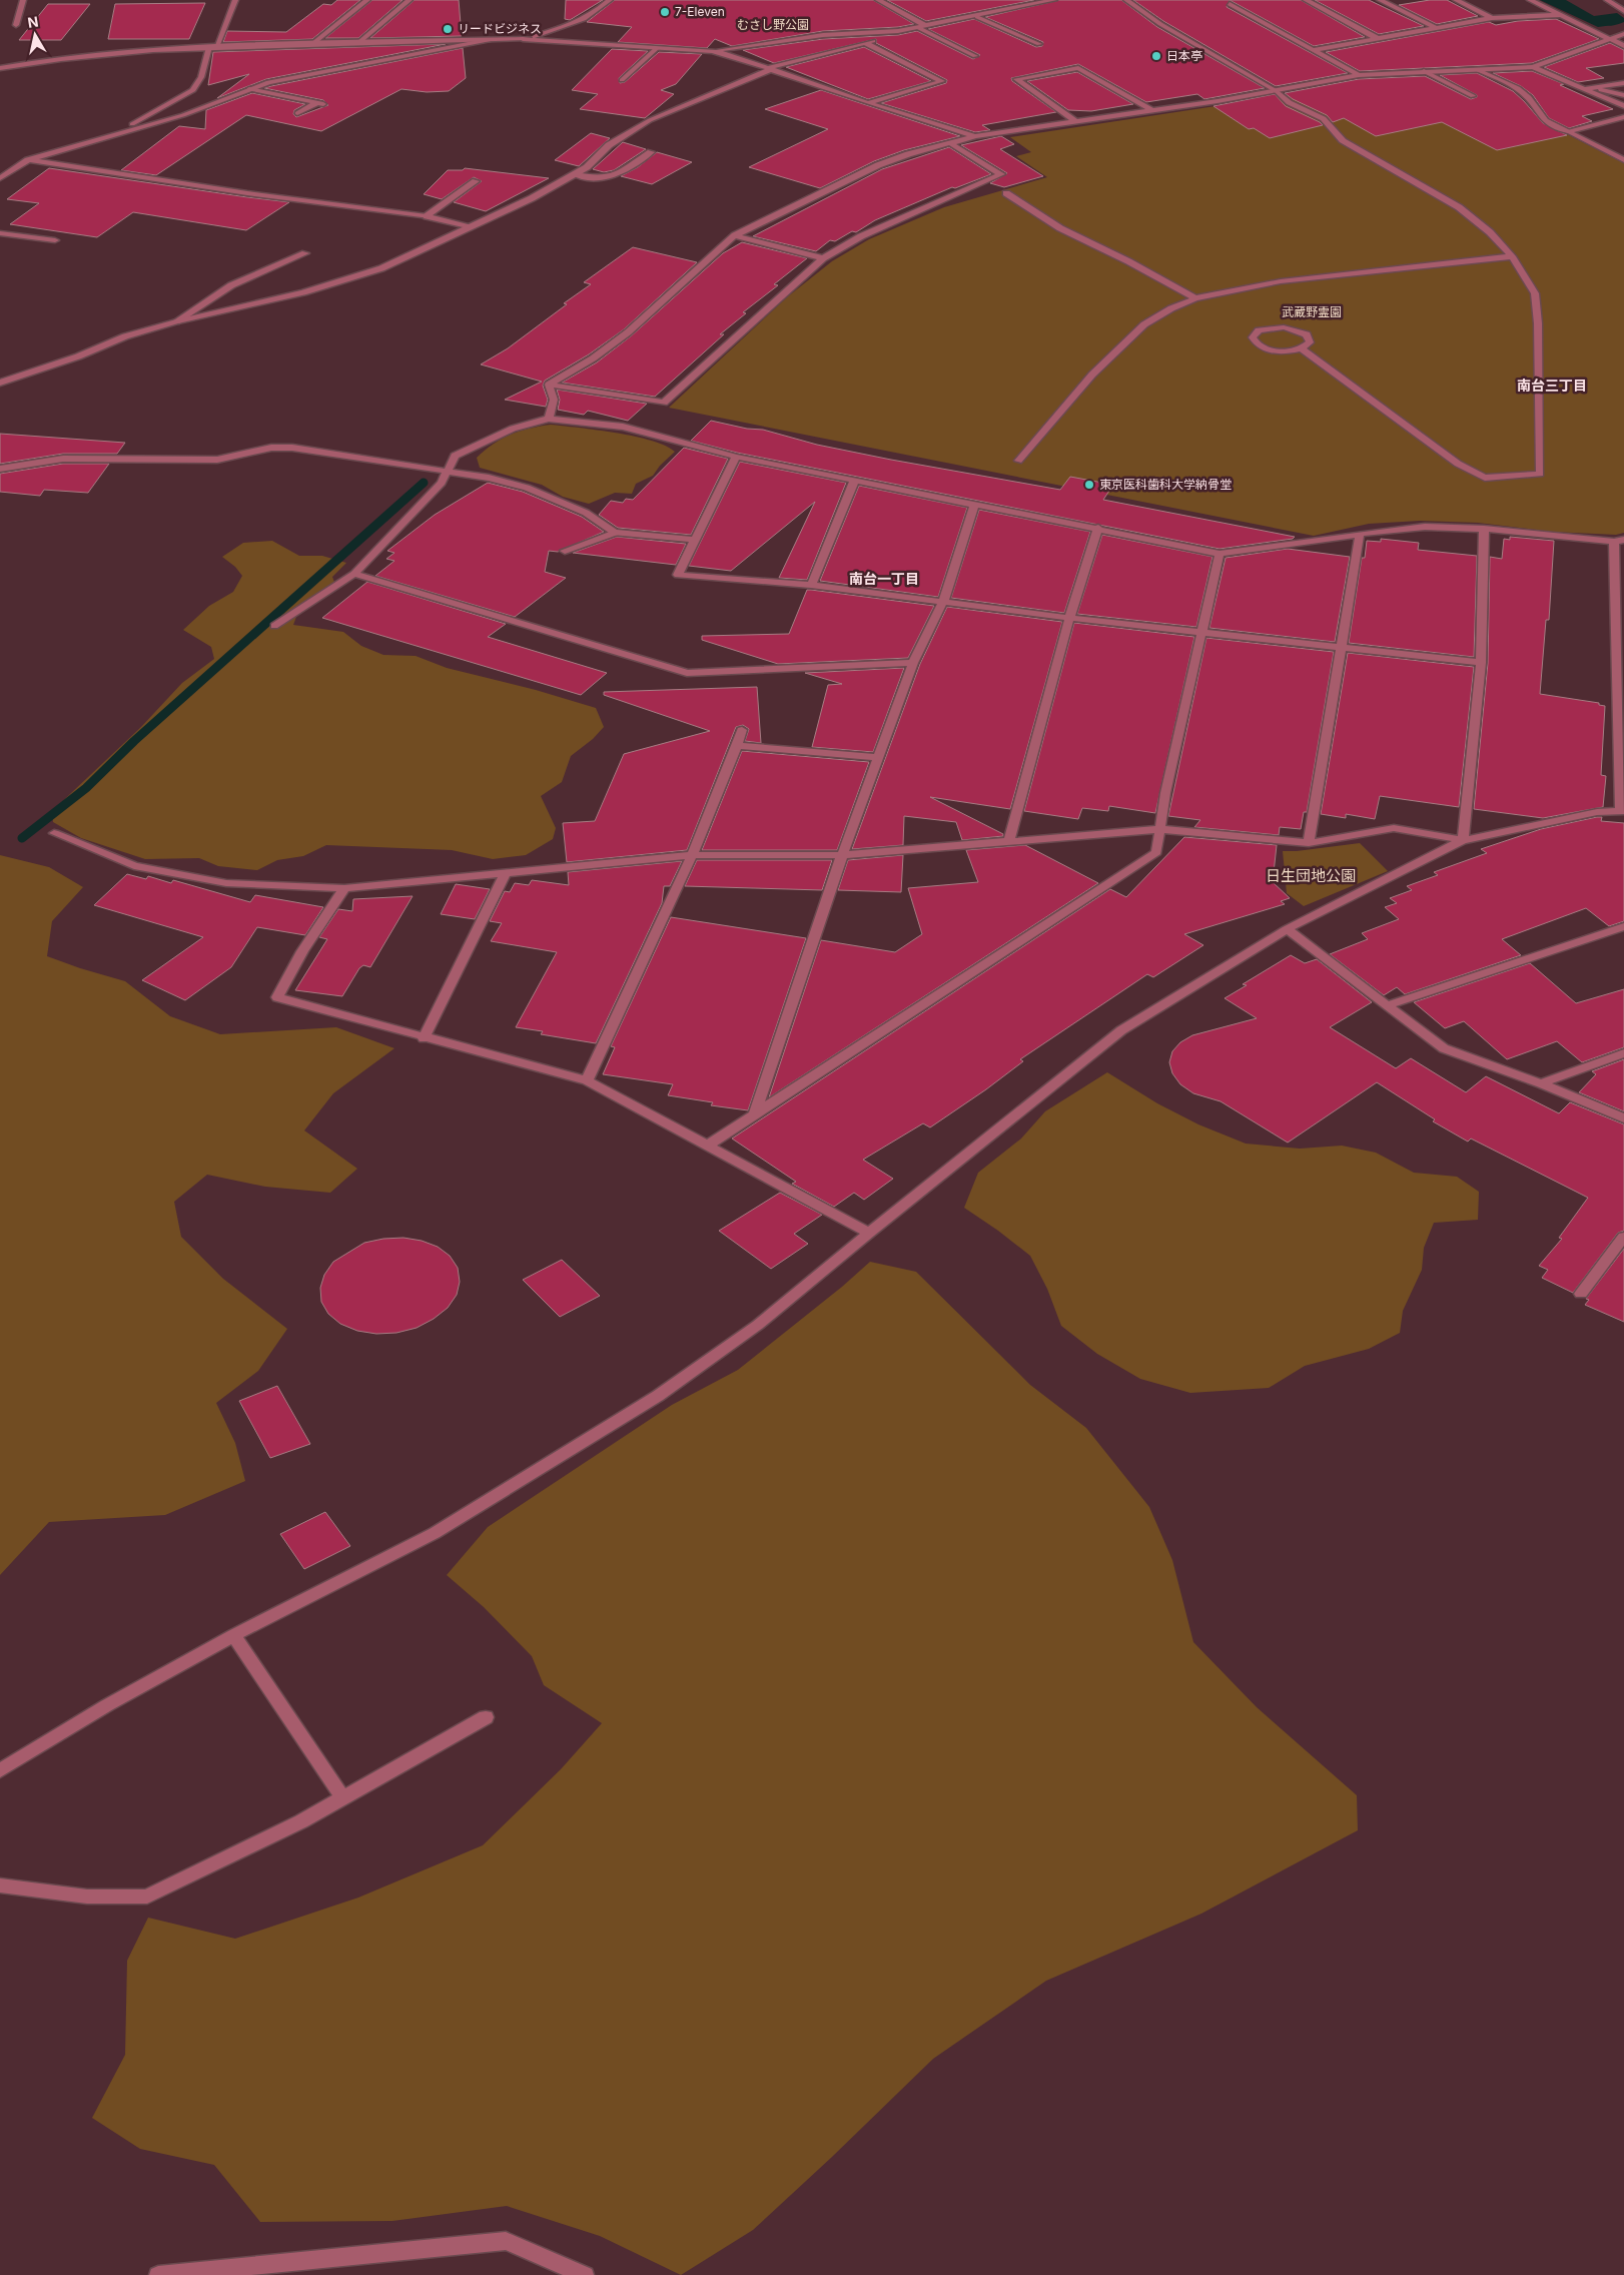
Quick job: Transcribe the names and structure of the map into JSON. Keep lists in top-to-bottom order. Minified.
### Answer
{"districts":["南台三丁目","南台一丁目"],"parks":["むさし野公園","武蔵野霊園","日生団地公園"],"places":["7-Eleven","リードビジネス","日本亭","東京医科歯科大学納骨堂"],"north":"top"}
